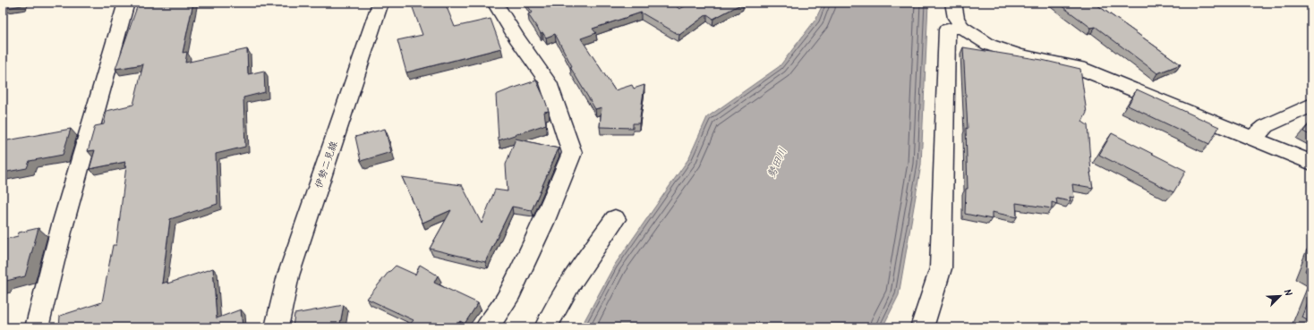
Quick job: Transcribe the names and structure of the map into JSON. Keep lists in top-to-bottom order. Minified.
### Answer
{"streets":{"street":["伊勢二見線"]},"water":["勢田川"],"north":"top right"}
